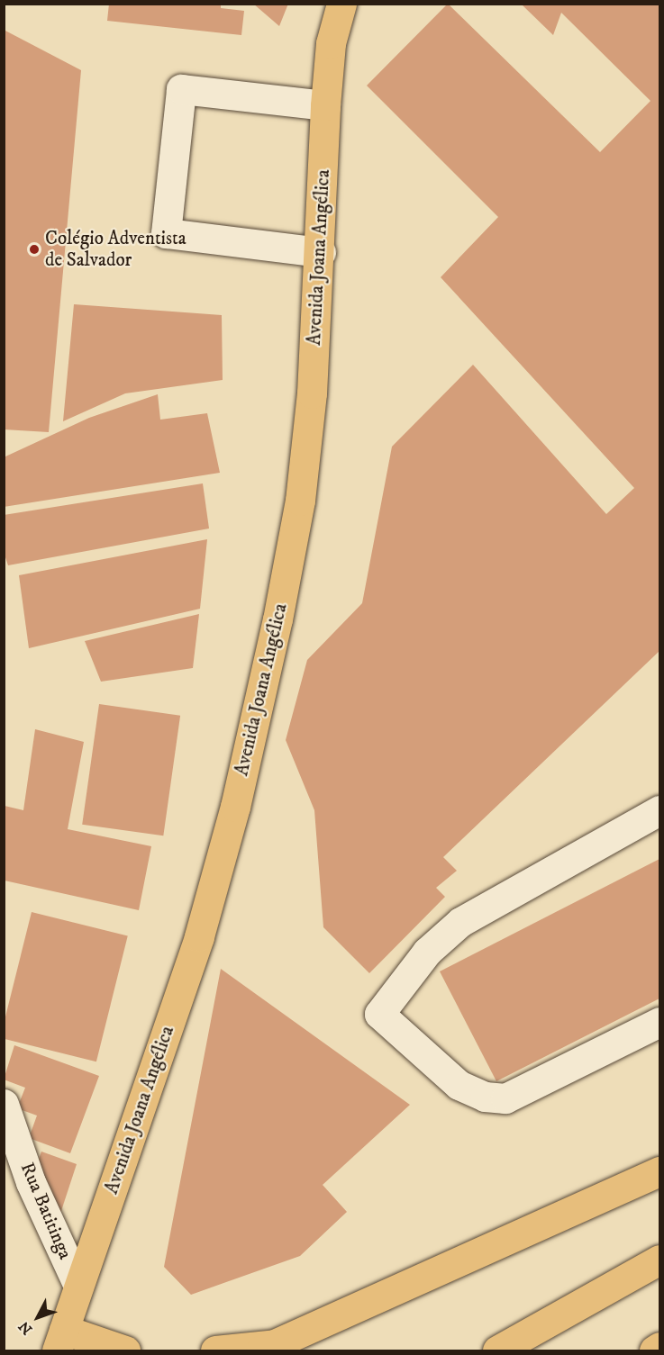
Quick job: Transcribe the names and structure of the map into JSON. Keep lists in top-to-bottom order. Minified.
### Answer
{"streets":{"main road":["Avenida Joana Angélica"],"street":["Rua Batitinga"]},"crossings":[["Avenida Joana Angélica","Rua Batitinga"]],"places":["Colégio Adventista de Salvador"],"north":"bottom left"}
